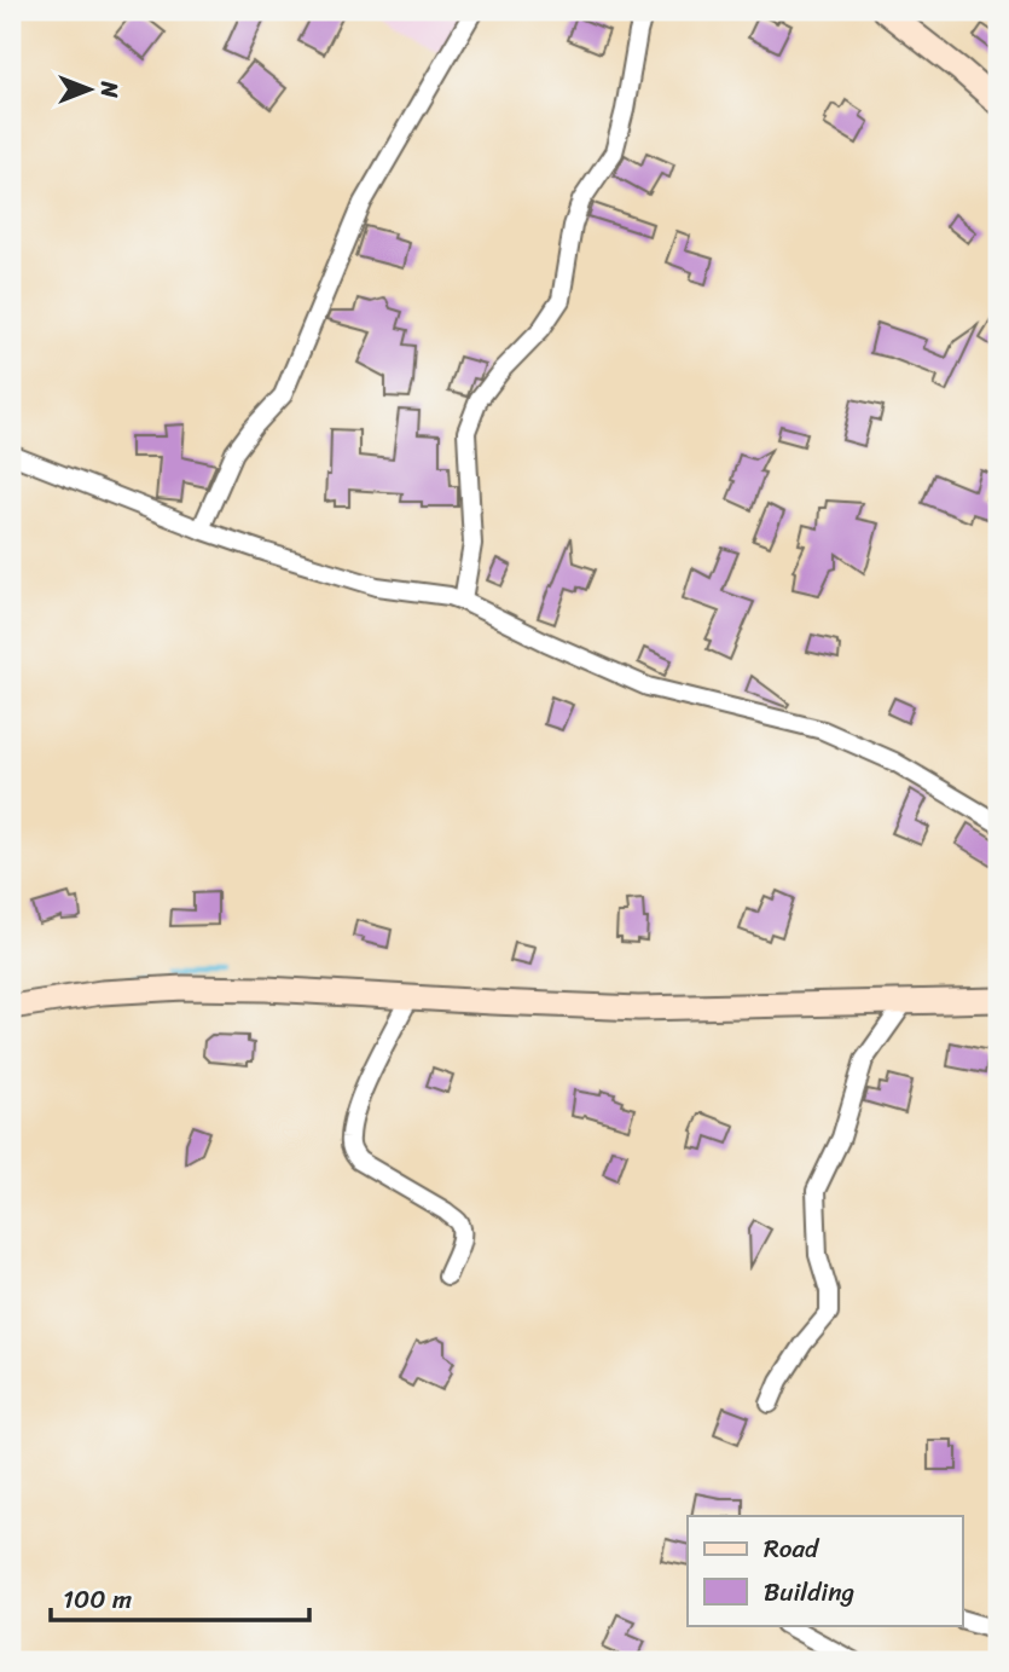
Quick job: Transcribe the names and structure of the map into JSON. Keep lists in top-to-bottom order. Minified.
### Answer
{"legend":["Road","Building"],"scale_bar":"100 m","north":"right"}
